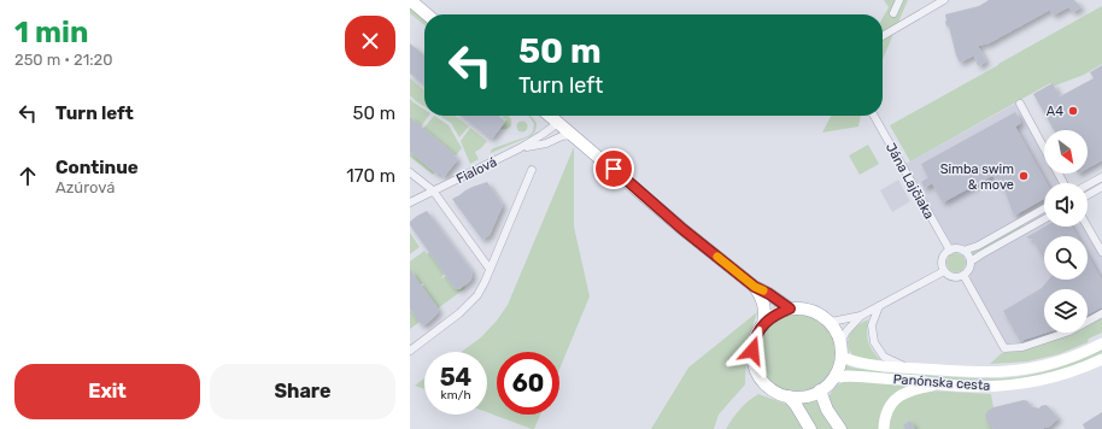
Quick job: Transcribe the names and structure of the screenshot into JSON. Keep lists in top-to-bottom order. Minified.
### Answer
{"streets":{"main road":["Panónska cesta"],"street":["Fialová","Jána Lajčiaka"]},"places":["A4","Simba swim & move"],"north":"bottom right","page":{"heading":["1 min","250 m · 21:20"],"turn":["50 m","Turn left"],"list":[{"name":"Turn left","value":"50 m"},{"name":"Continue","note":"Azúrová","value":"170 m"}],"speed":"54 km/h","limit":"60","buttons":["Exit","Share"]}}
